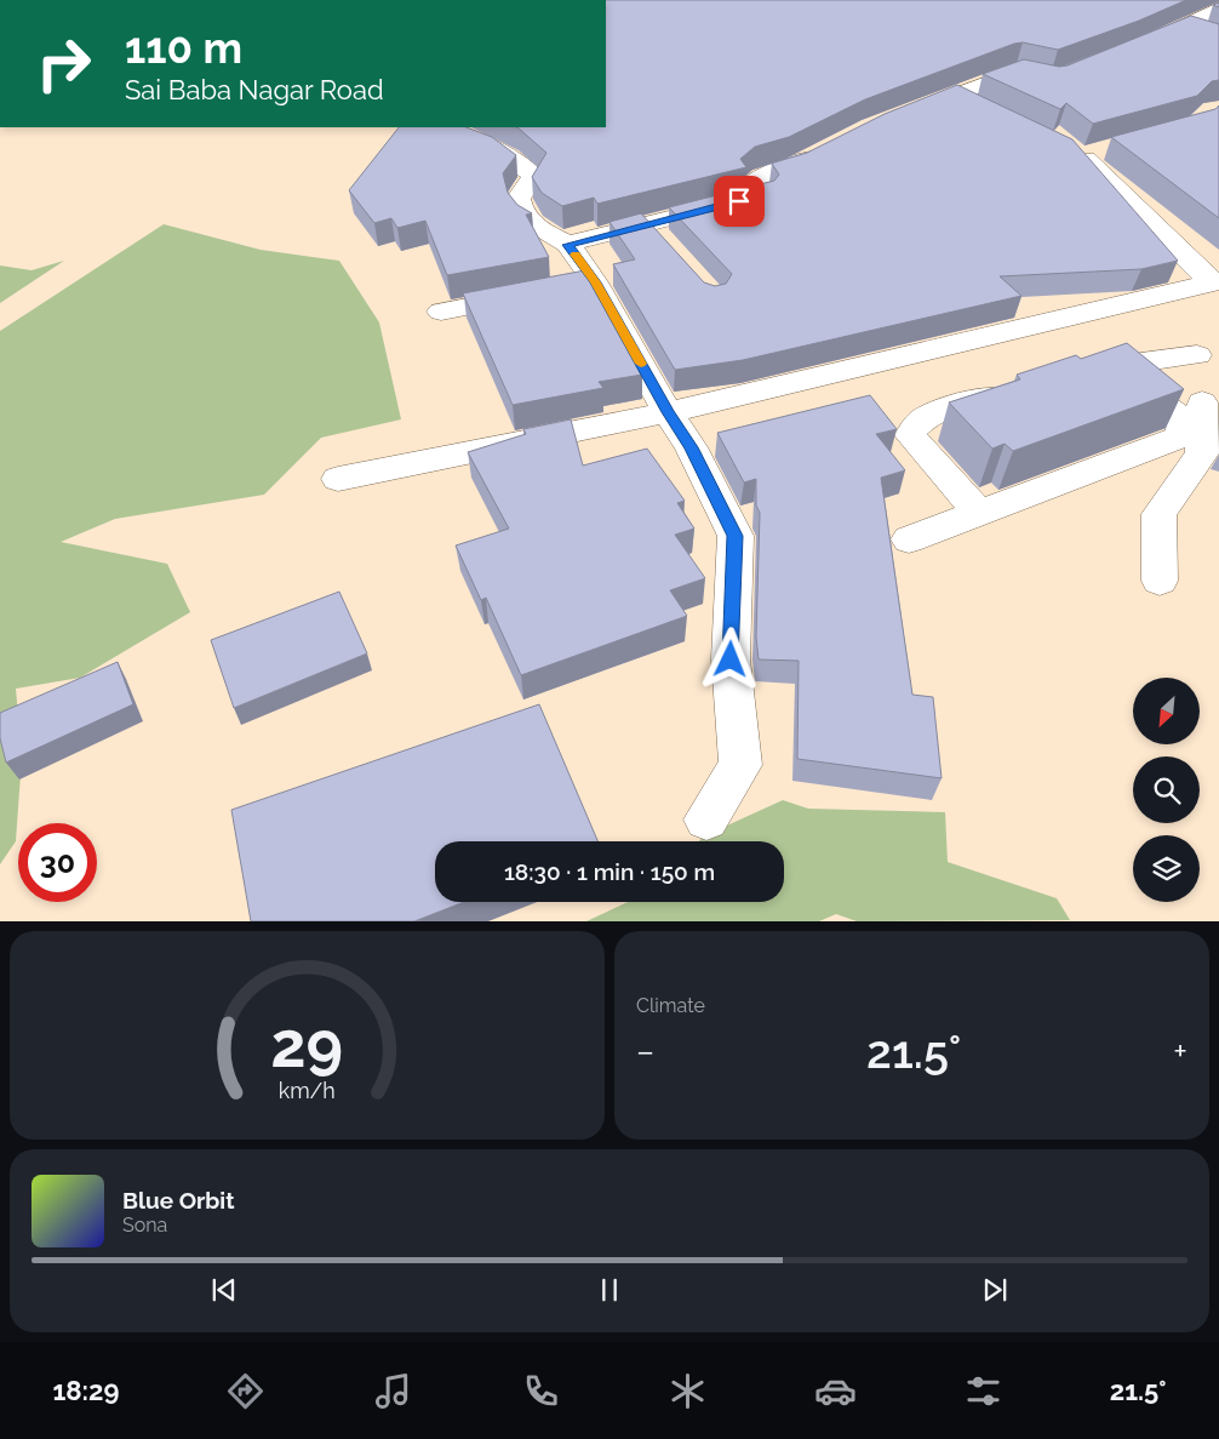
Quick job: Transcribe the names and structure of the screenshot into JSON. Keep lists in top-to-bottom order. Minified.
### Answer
{"north":"bottom left","page":{"turn":["110 m","Sai Baba Nagar Road"],"limit":"30","trip":"18:30 · 1 min · 150 m","tile":"Climate","heat":["−","21.5°","+"],"song":["Blue Orbit","Sona"],"tabs":["18:29","21.5°"],"gauge":["29","km/h"]}}
